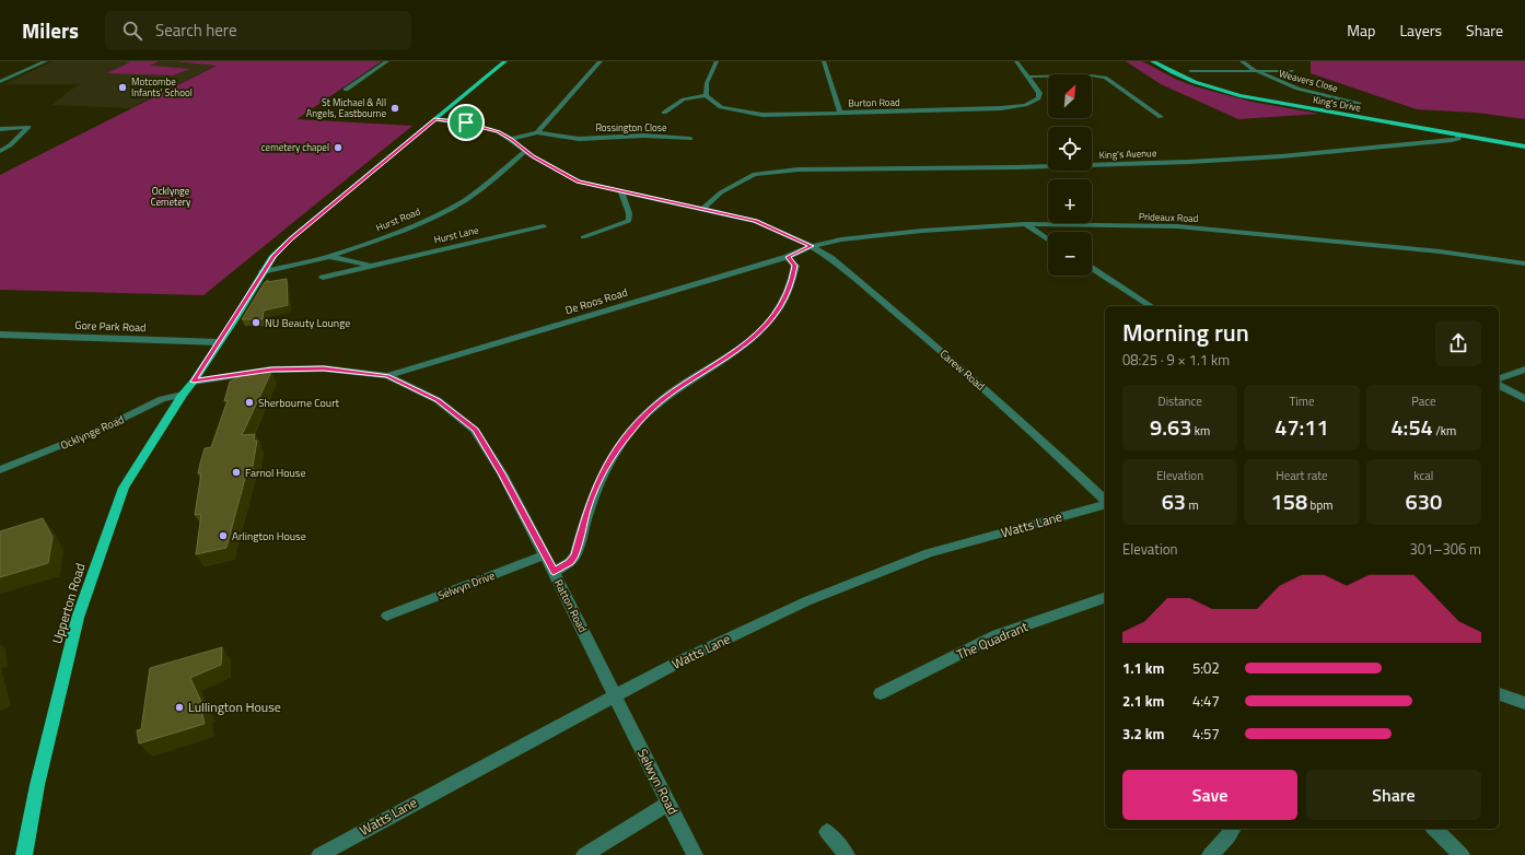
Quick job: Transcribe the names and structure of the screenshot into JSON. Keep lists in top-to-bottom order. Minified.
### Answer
{"streets":{"main road":["King's Drive","Upperton Road"],"street":["Weavers Close","Burton Road","Rossington Close","King's Avenue","Prideaux Road","Hurst Road","Hurst Lane","De Roos Road","Gore Park Road","Carew Road","Ocklynge Road","Watts Lane","Selwyn Drive","Ratton Road","The Quadrant","Selwyn Road"]},"crossings":[["King's Drive","King's Avenue"],["King's Avenue","Carew Road"],["Prideaux Road","De Roos Road"],["Prideaux Road","Carew Road"],["Hurst Road","Hurst Lane"],["Hurst Road","Carew Road"],["Hurst Road","Upperton Road"],["De Roos Road","Carew Road"],["De Roos Road","Ratton Road"],["Gore Park Road","Upperton Road"],["Carew Road","Upperton Road"],["Ocklynge Road","Upperton Road"],["Watts Lane","Ratton Road"],["Watts Lane","Selwyn Road"],["Ratton Road","Selwyn Road"]],"parks":["Ocklynge Cemetery"],"places":["Motcombe Infants' School","St Michael & All Angels, Eastbourne","cemetery chapel","NU Beauty Lounge","Sherbourne Court","Farnol House","Arlington House","Lullington House"],"north":"top right","page":{"header":"Milers","search":"Search here","nav":["Map","Layers","Share"],"map_buttons":["+","−"],"heading":["Morning run","08:25 · 9 × 1.1 km"],"stats":[["Distance","9.63 km"],["Time","47:11"],["Pace","4:54 /km"],["Elevation","63 m"],["Heart rate","158 bpm"],["kcal","630"]],"chart":["Elevation","301–306 m"],"list":[{"name":"1.1 km","note":"5:02"},{"name":"2.1 km","note":"4:47"},{"name":"3.2 km","note":"4:57"}],"buttons":["Save","Share"]}}
